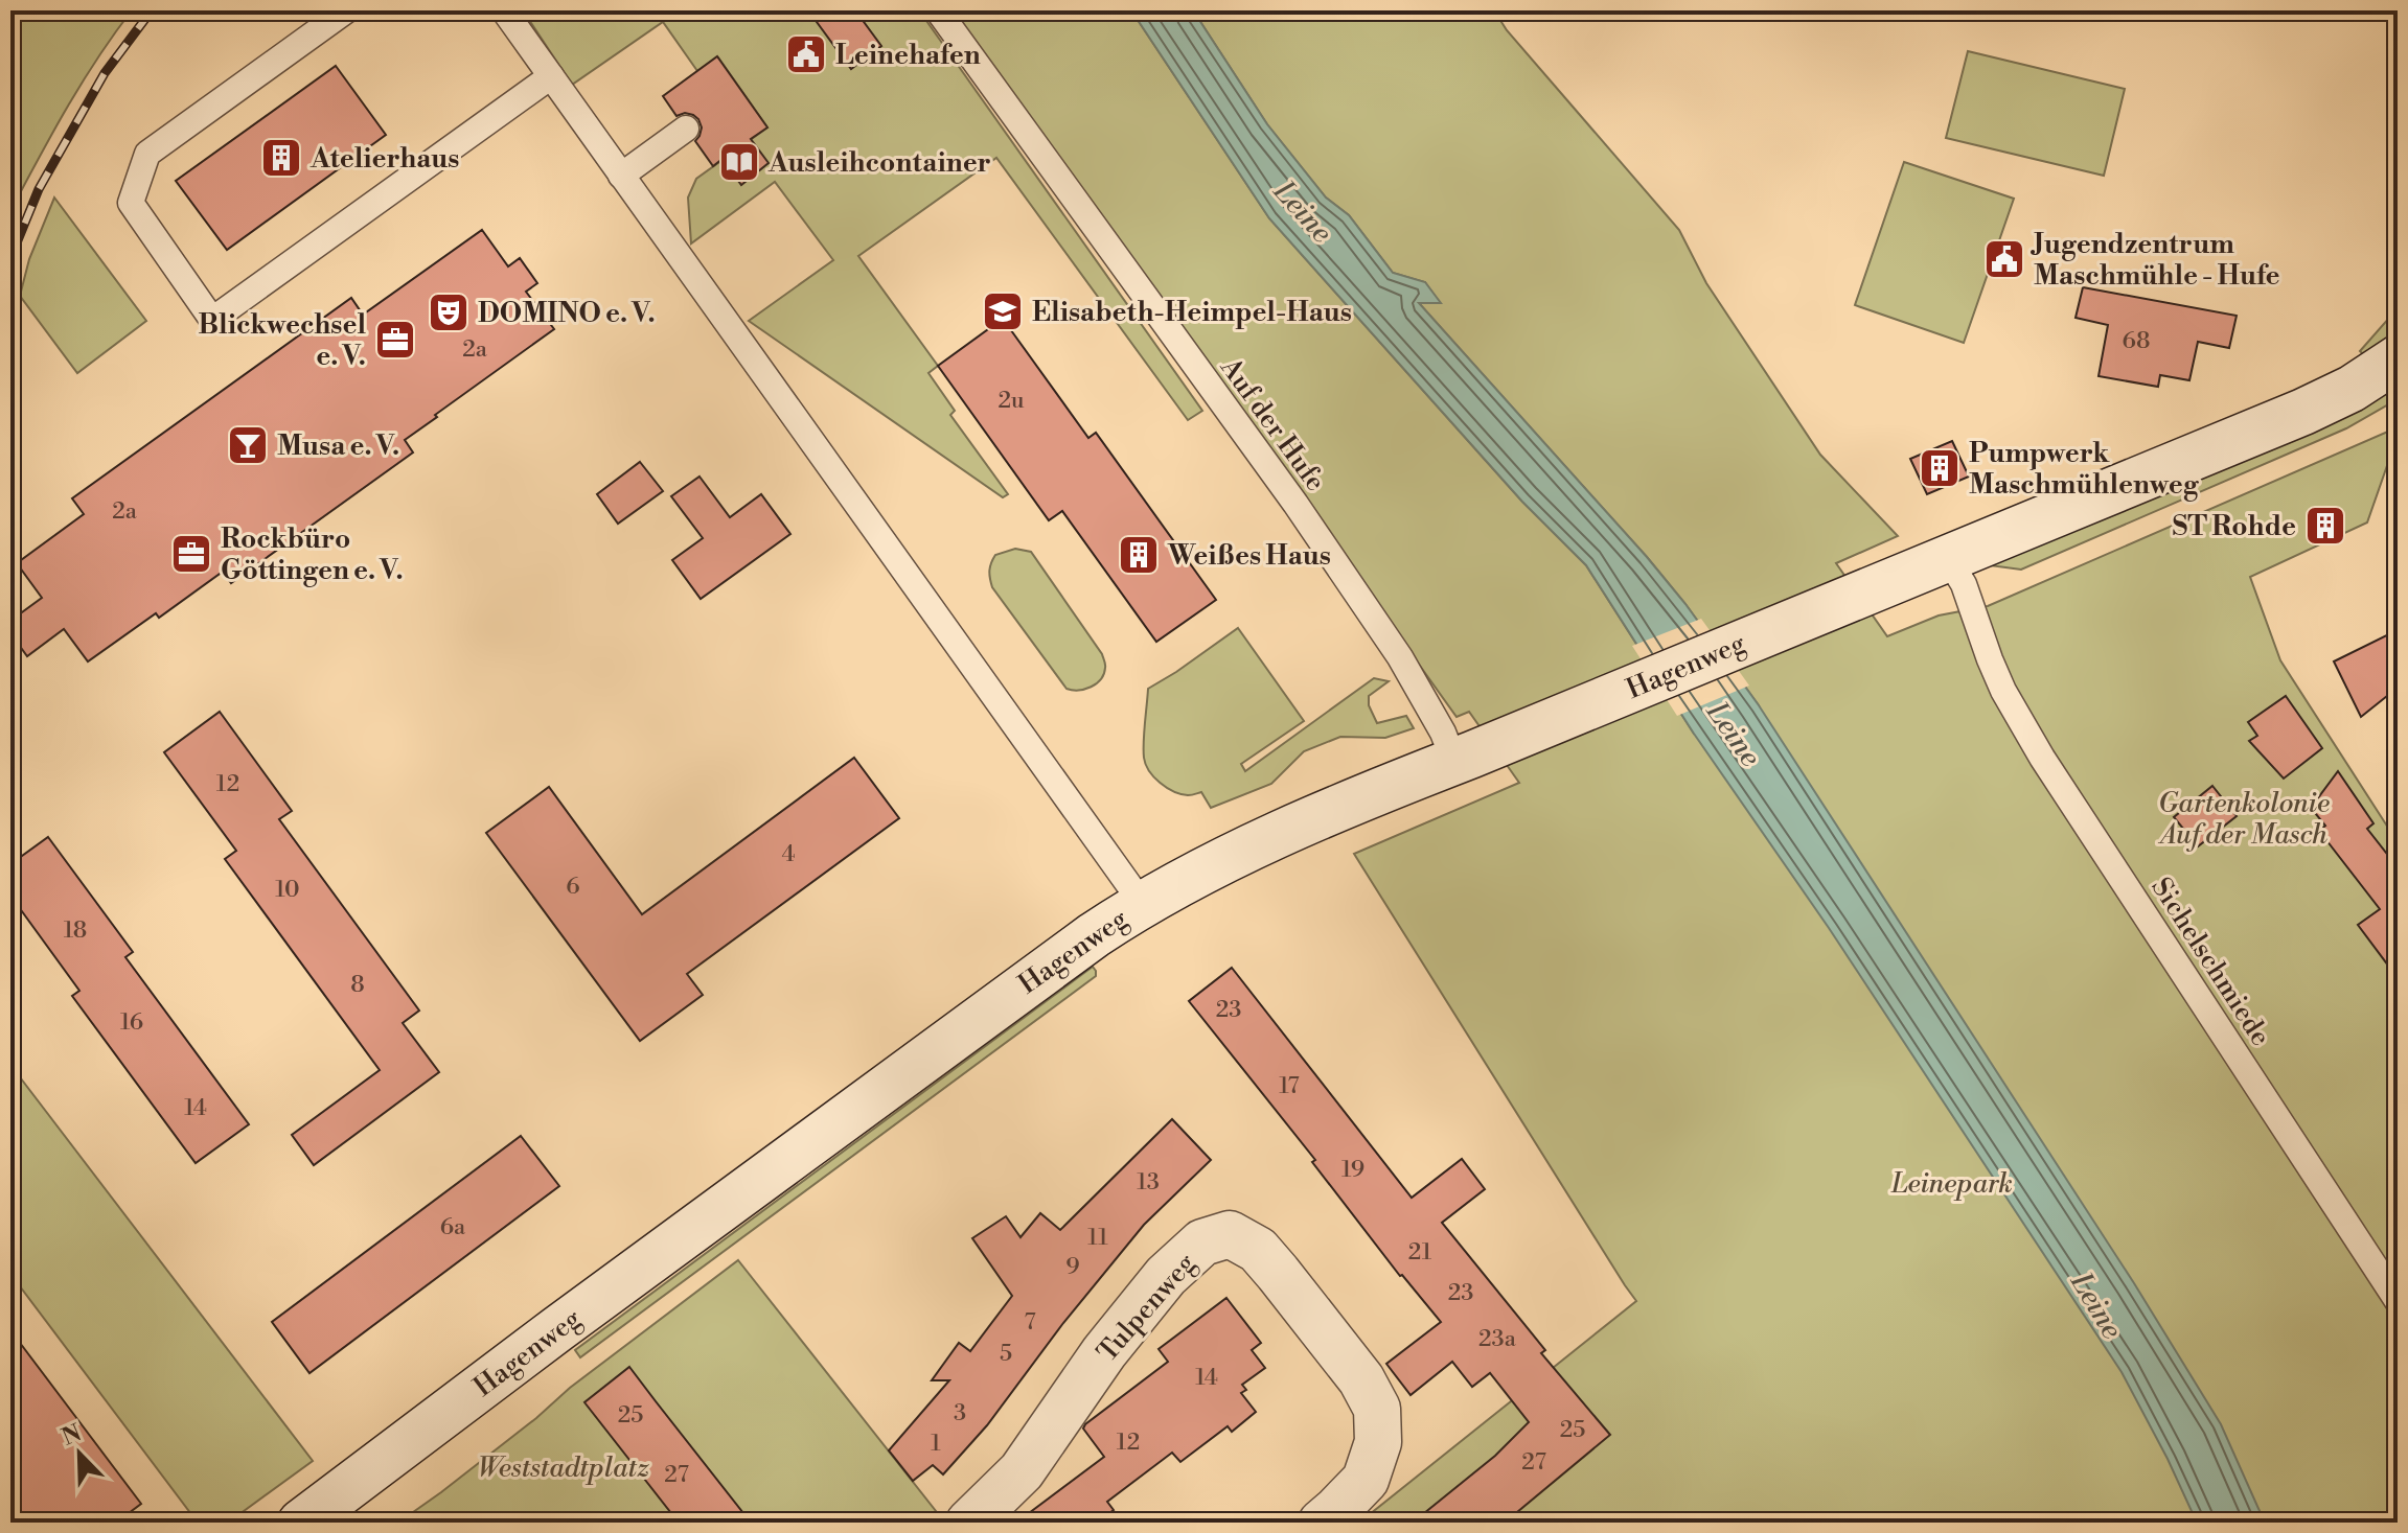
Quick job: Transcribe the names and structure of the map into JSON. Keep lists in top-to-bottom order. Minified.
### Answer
{"streets":{"street":["Hagenweg","Tulpenweg"],"lane":["Auf der Hufe","Sichelschmiede"]},"crossings":[["Auf der Hufe","Hagenweg"],["Hagenweg","Sichelschmiede"]],"water":["Leine"],"parks":["Gartenkolonie Auf der Masch","Leinepark","Weststadtplatz"],"places":{"public building":["Leinehafen","Jugendzentrum Maschmühle - Hufe"],"building":["Atelierhaus","Pumpwerk Maschmühlenweg","ST Rohde","Weißes Haus"],"library":["Ausleihcontainer"],"school or university":["Elisabeth-Heimpel-Haus"],"theatre":["DOMINO e. V."],"office":["Blickwechsel e. V.","Rockbüro Göttingen e. V."],"bar":["Musa e. V."]},"house_numbers":["68","2a","2u","2a","12","4","6","10","18","8","23","16","17","14","19","13","6a","11","21","9","23","7","23a","5","14","3","25","25","12","1","27","27"],"north":"top left"}
